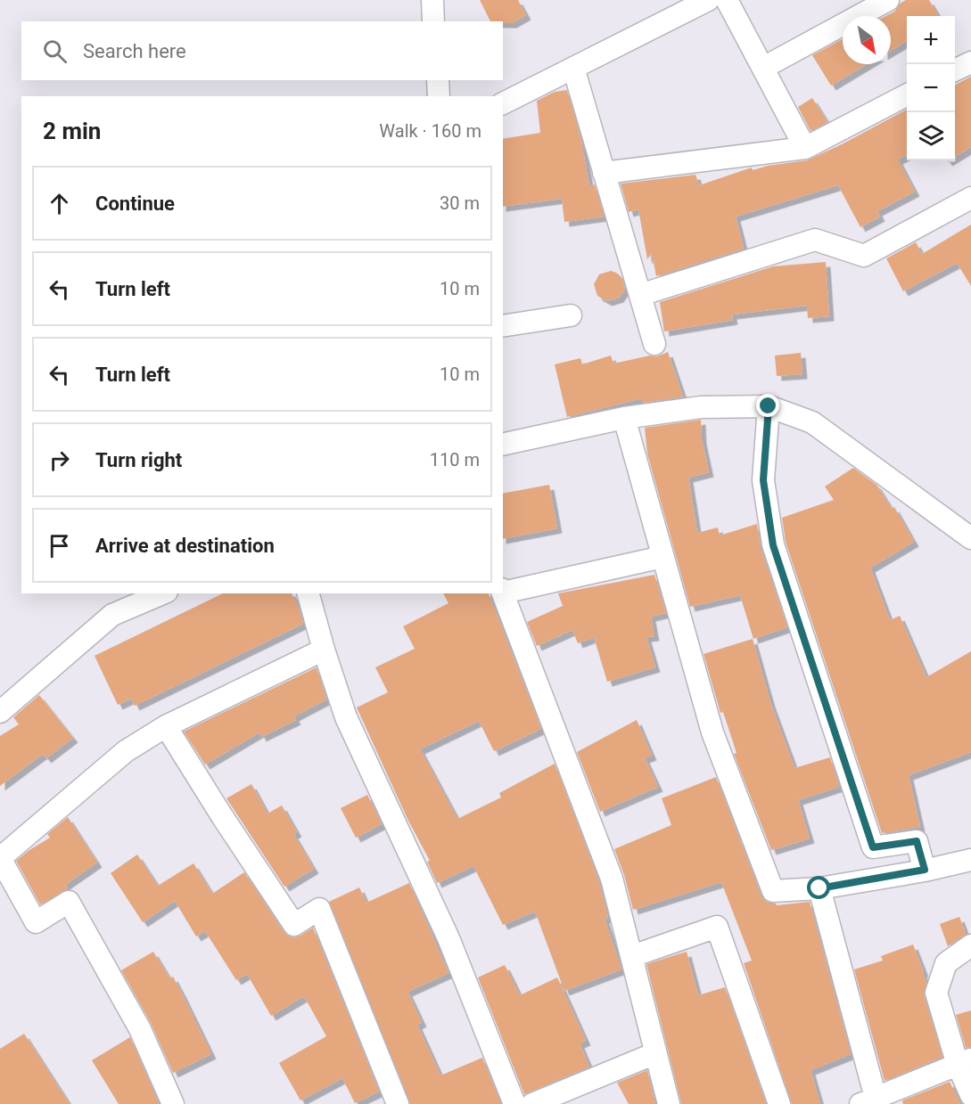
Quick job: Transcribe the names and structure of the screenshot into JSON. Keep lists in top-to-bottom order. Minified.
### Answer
{"north":"bottom right","page":{"map_buttons":["+","−"],"search":"Search here","heading":["2 min","Walk · 160 m"],"list":[["Continue","30 m"],["Turn left","10 m"],["Turn left","10 m"],["Turn right","110 m"],"Arrive at destination"]}}
